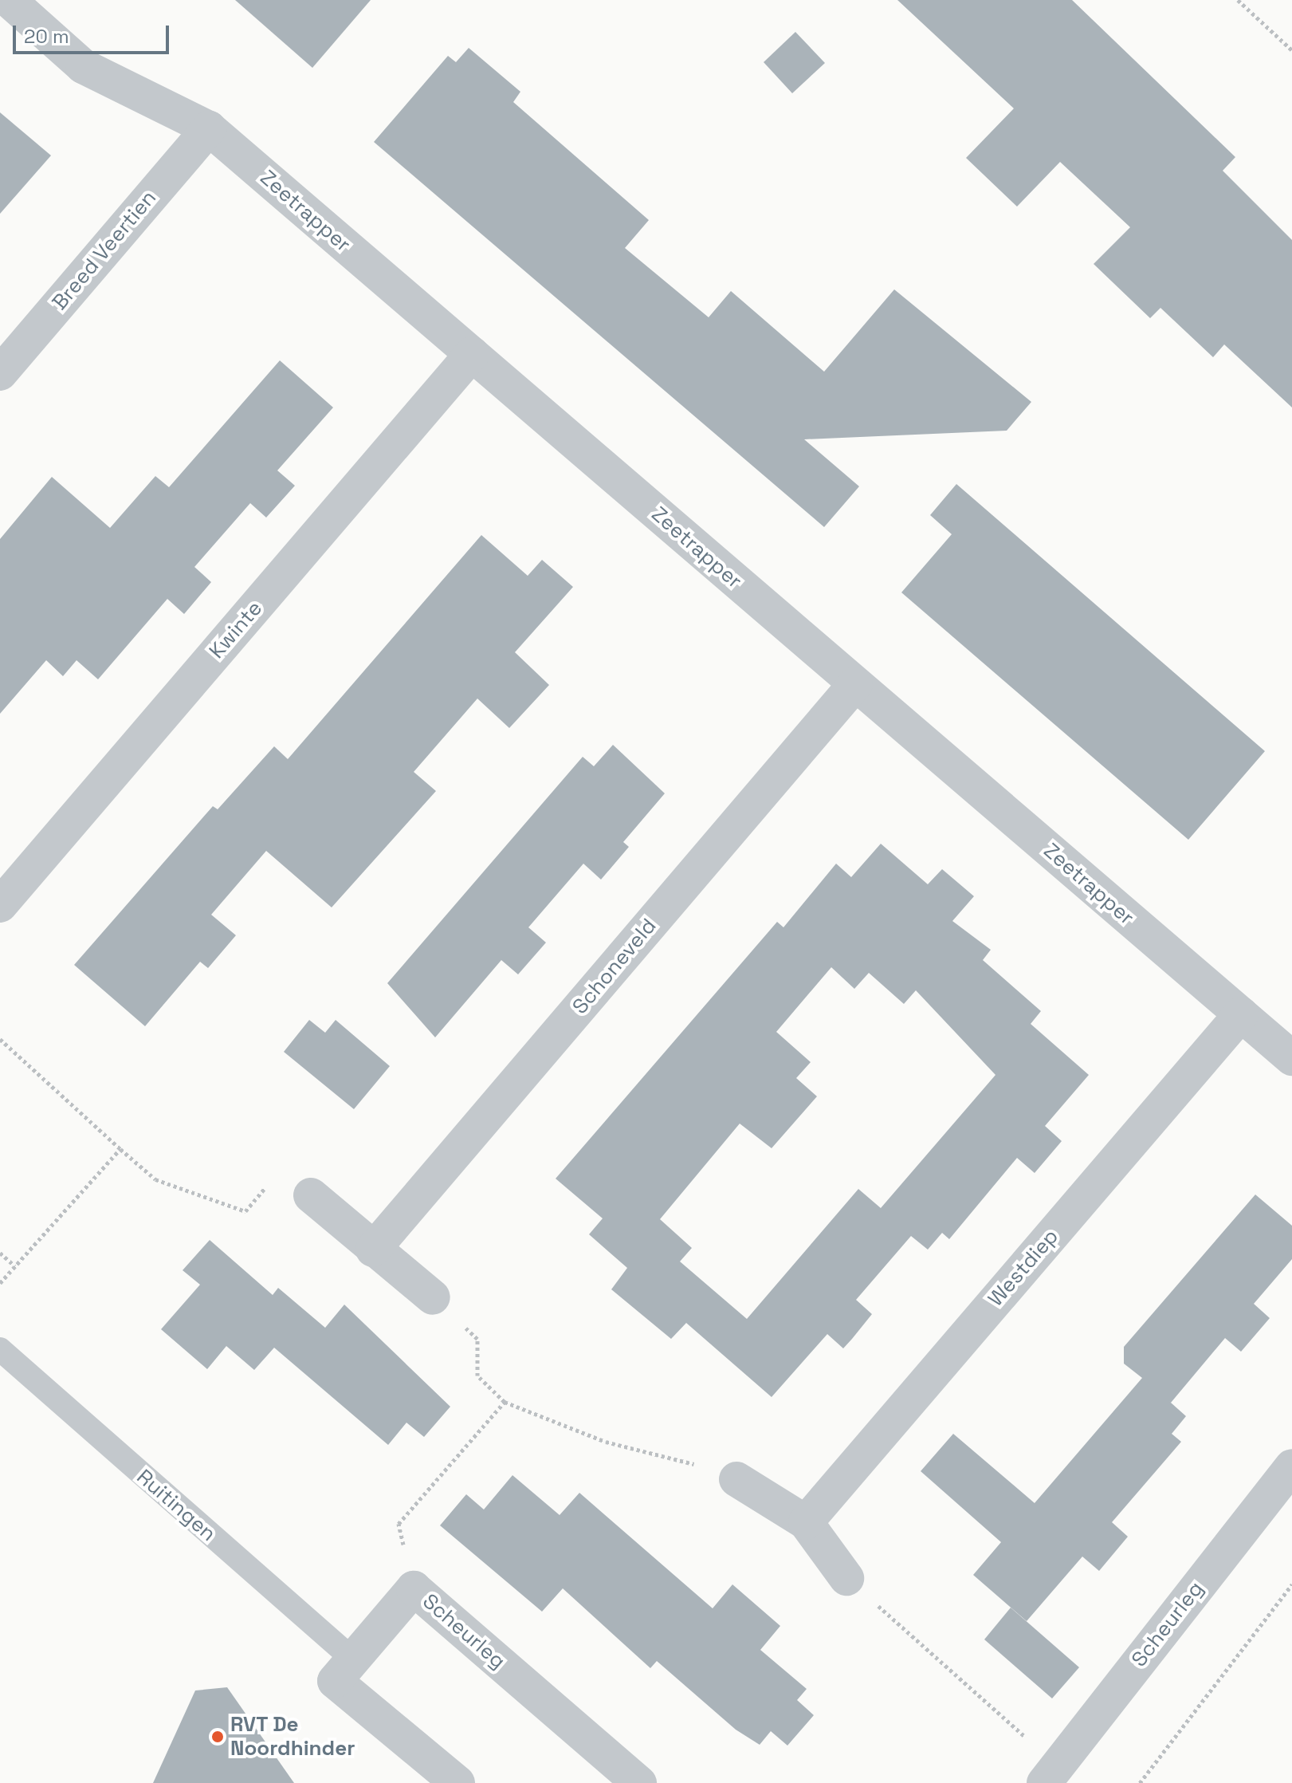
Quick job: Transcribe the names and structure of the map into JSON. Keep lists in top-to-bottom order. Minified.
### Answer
{"streets":{"street":["Zeetrapper","Breed Veertien","Kwinte","Schoneveld","Westdiep","Scheurleg"],"lane":["Ruitingen"]},"crossings":[["Zeetrapper","Breed Veertien"],["Zeetrapper","Kwinte"],["Zeetrapper","Schoneveld"],["Zeetrapper","Westdiep"],["Ruitingen","Scheurleg"]],"places":["RVT De Noordhinder"],"scale_bar":"20 m"}
